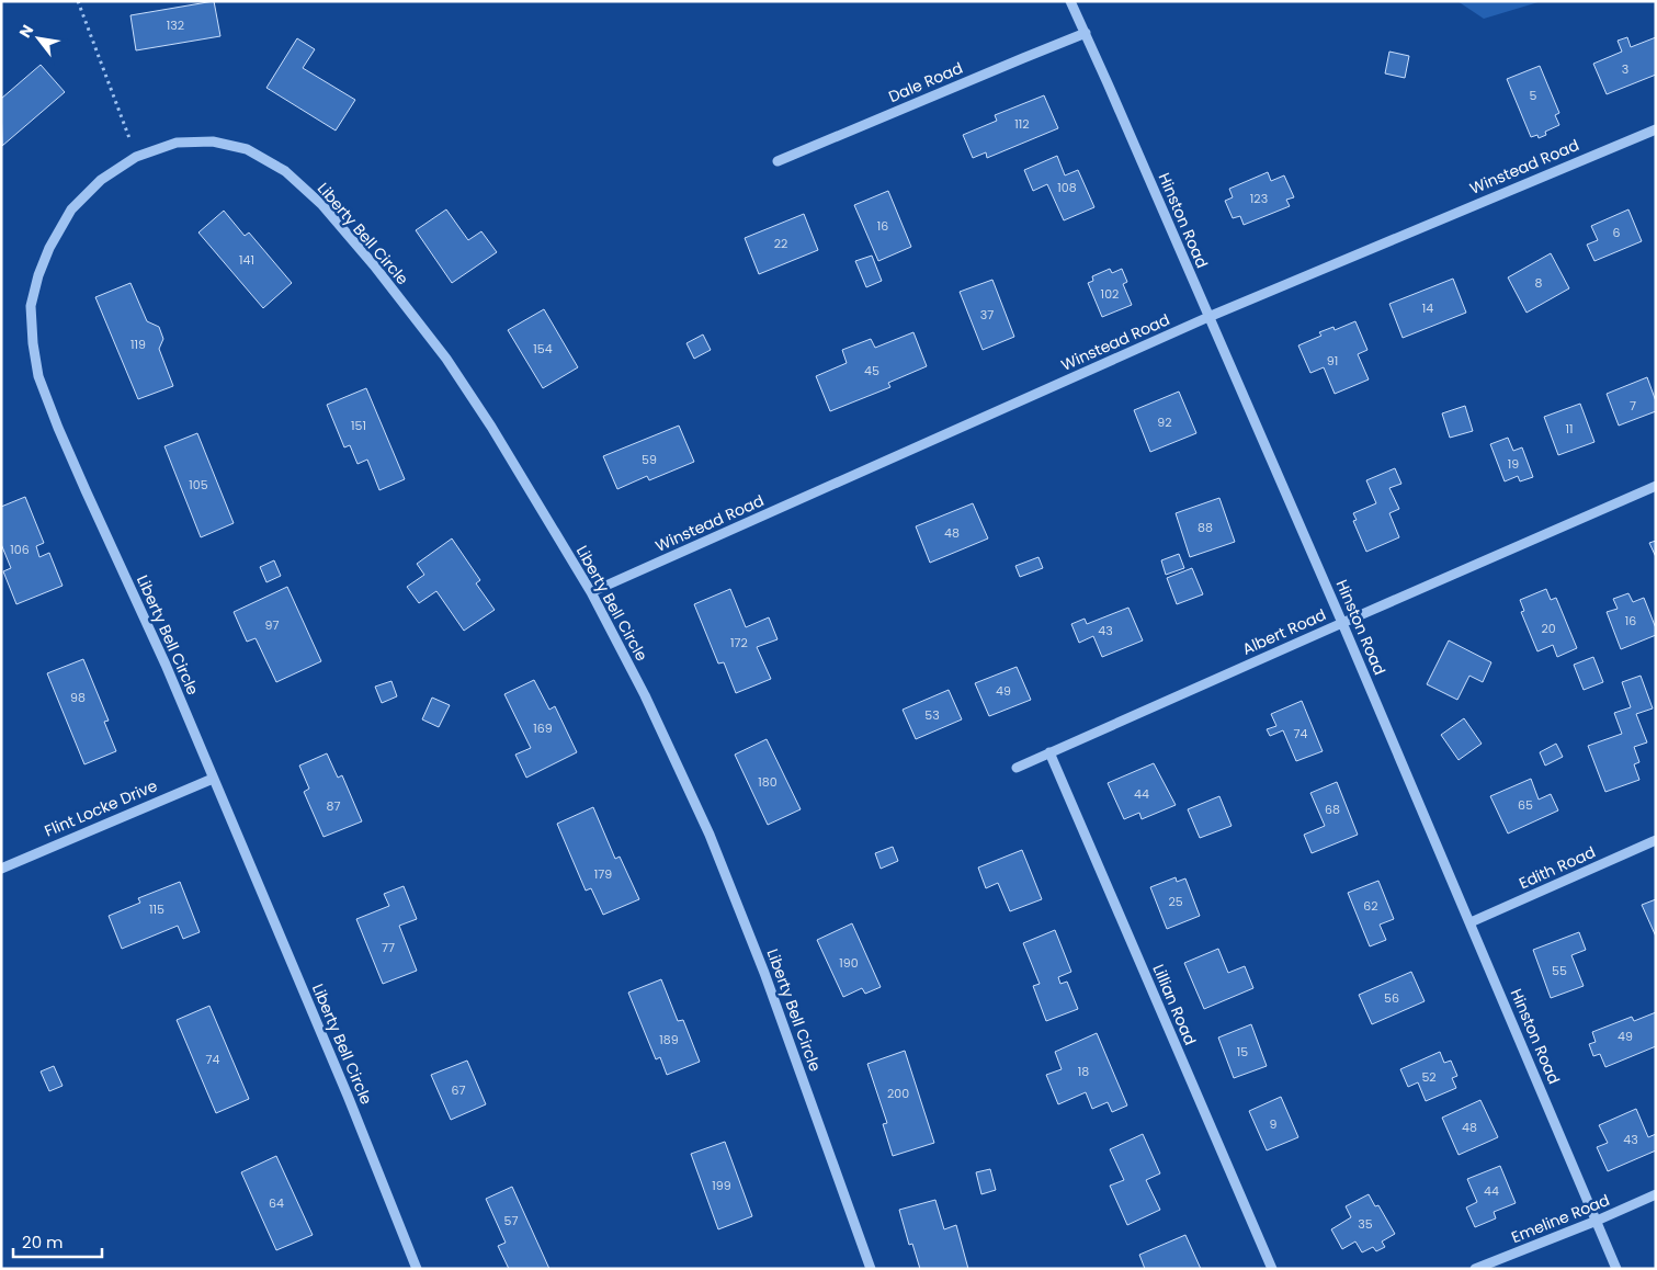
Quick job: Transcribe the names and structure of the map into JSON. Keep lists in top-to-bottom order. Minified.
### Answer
{"streets":{"street":["Dale Road","Winstead Road","Hinston Road","Liberty Bell Circle","Albert Road","Flint Locke Drive","Edith Road","Lillian Road","Emeline Road"]},"crossings":[["Dale Road","Hinston Road"],["Winstead Road","Hinston Road"],["Winstead Road","Liberty Bell Circle"],["Hinston Road","Albert Road"],["Hinston Road","Edith Road"],["Hinston Road","Emeline Road"],["Liberty Bell Circle","Flint Locke Drive"],["Albert Road","Lillian Road"]],"house_numbers":["132","3","5","112","108","123","16","6","22","141","8","102","14","37","119","154","91","45","7","92","151","11","59","19","105","88","48","106","16","97","20","43","172","49","98","53","169","74","180","44","65","87","68","179","25","62","115","77","190","55","56","49","189","15","74","18","52","67","200","9","48","43","199","44","64","57","35"],"scale_bar":"20 m","north":"top left"}
